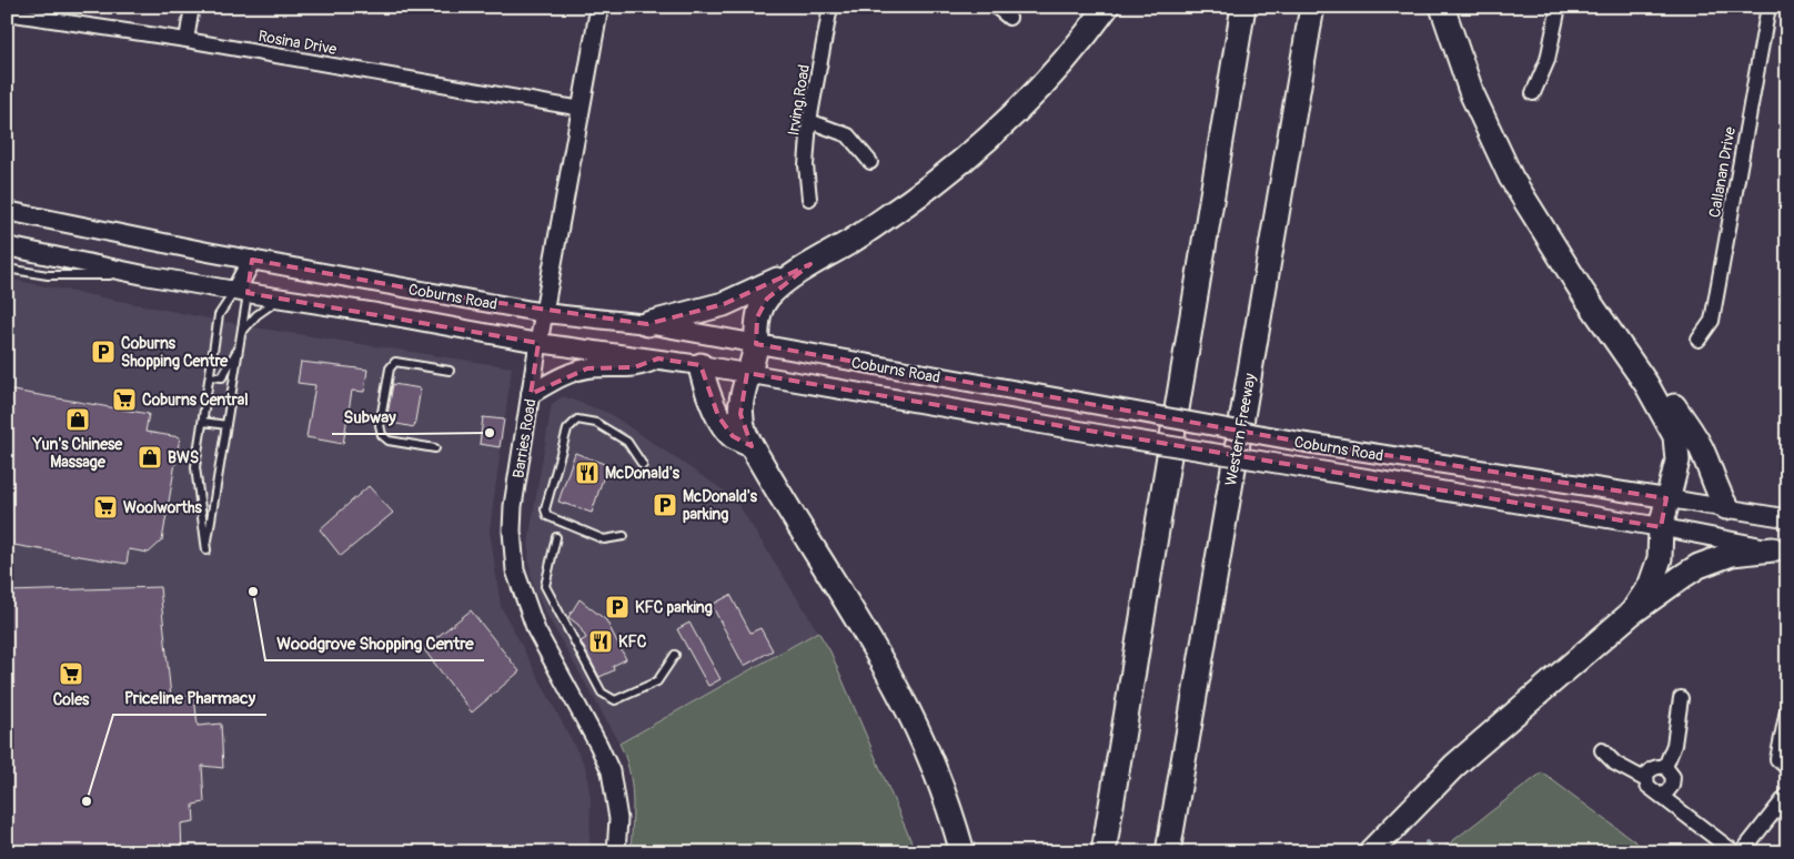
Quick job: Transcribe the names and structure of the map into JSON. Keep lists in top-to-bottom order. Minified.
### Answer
{"streets":{"highway":["Western Freeway"],"main road":["Coburns Road"],"street":["Rosina Drive","Irving Road","Callanan Drive","Barries Road"]},"crossings":[["Rosina Drive","Barries Road"],["Coburns Road","Barries Road"]],"places":{"parking":["Coburns Shopping Centre","McDonald's parking","KFC parking"],"supermarket":["Coburns Central","Woolworths","Coles"],"shop":["Yun's Chinese Massage","BWS"],"other":["Subway","Woodgrove Shopping Centre","Priceline Pharmacy"],"restaurant":["McDonald's","KFC"]}}
